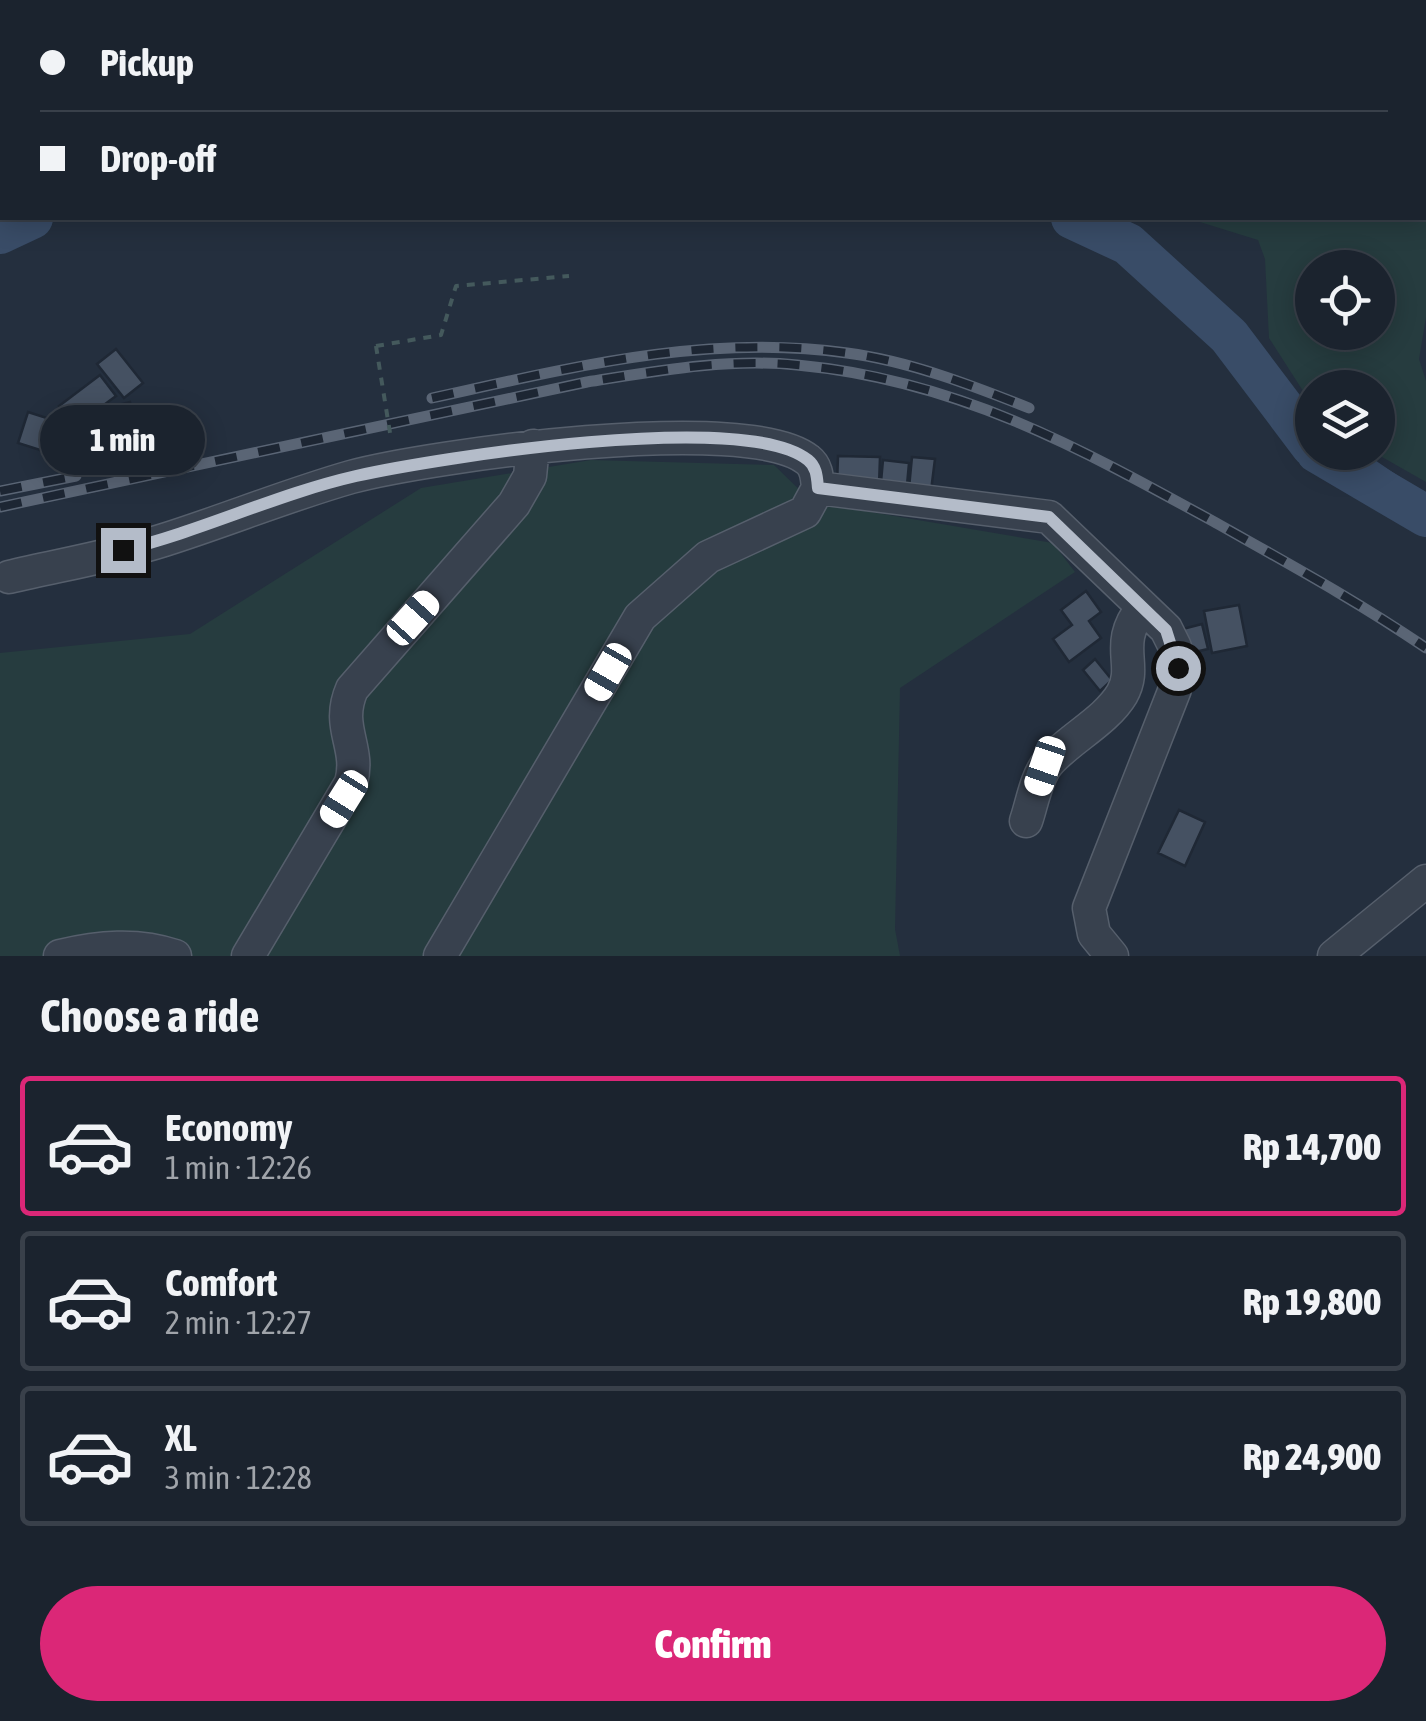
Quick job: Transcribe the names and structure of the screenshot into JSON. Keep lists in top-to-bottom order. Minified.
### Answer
{"page":{"banner":["Pickup","Drop-off"],"bubble":"1 min","heading":"Choose a ride","list":[{"name":"Economy","note":"1 min · 12:26","value":"Rp 14,700"},{"name":"Comfort","note":"2 min · 12:27","value":"Rp 19,800"},{"name":"XL","note":"3 min · 12:28","value":"Rp 24,900"}],"buttons":"Confirm"}}
